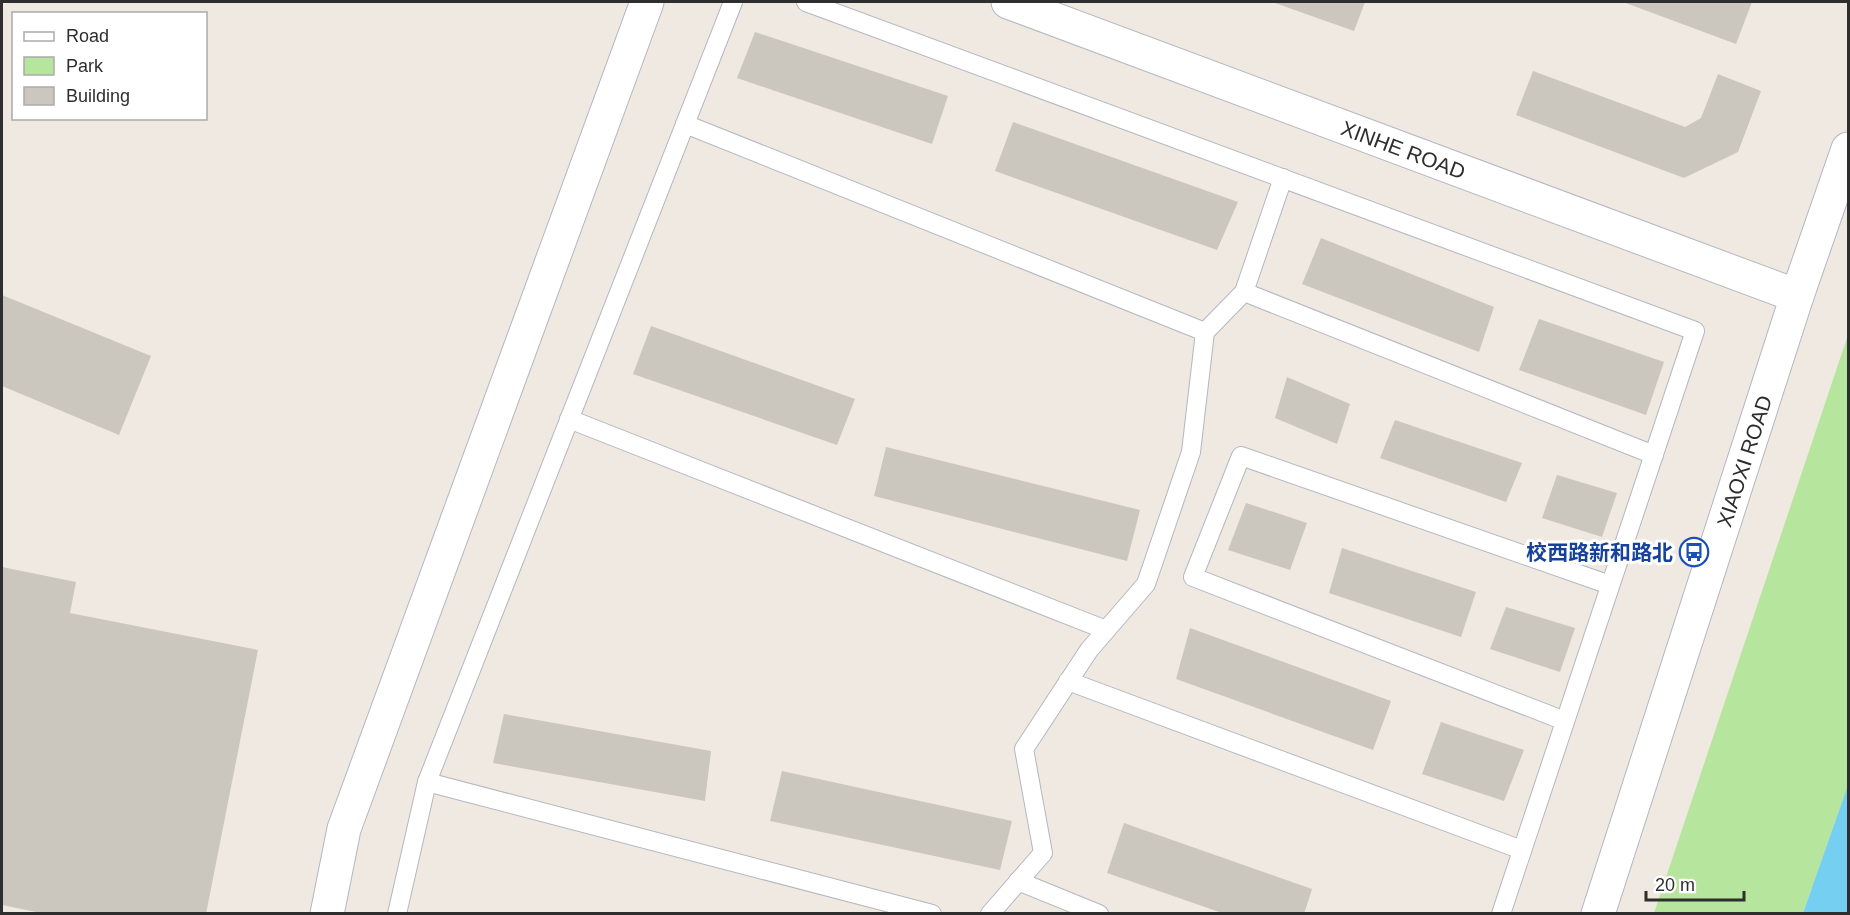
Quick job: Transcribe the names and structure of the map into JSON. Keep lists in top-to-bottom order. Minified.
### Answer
{"streets":{"street":["XINHE ROAD","XIAOXI ROAD"]},"crossings":[["XINHE ROAD","XIAOXI ROAD"]],"places":{"bus stop":["校西路新和路北"]},"legend":["Road","Park","Building"],"scale_bar":"20 m"}
